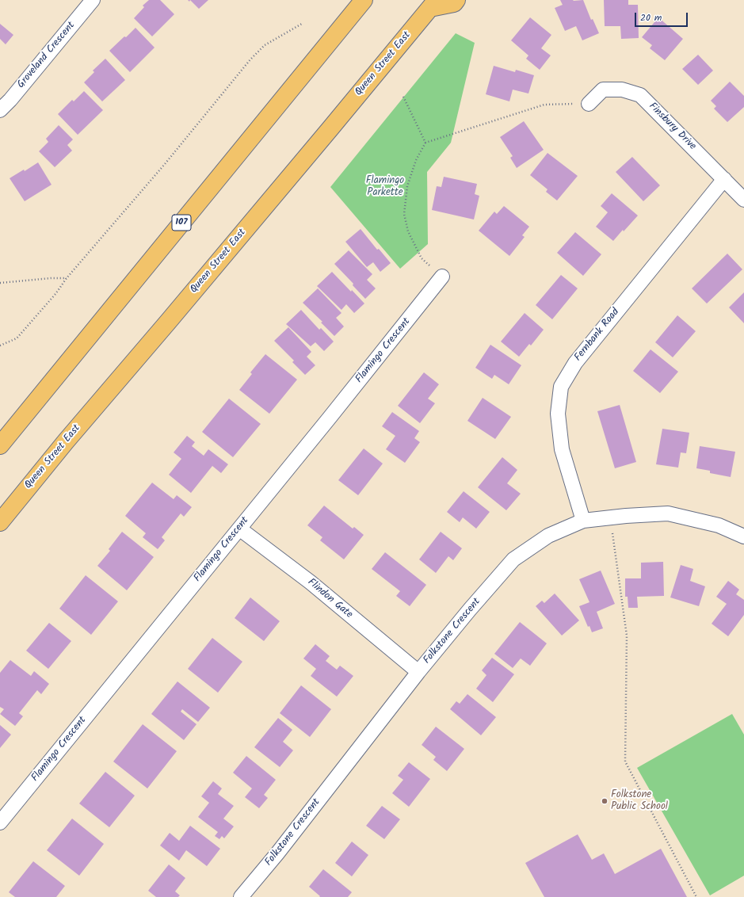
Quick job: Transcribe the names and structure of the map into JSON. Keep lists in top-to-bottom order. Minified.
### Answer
{"streets":{"main road":["Queen Street East","107"],"street":["Groveland Crescent","Finsbury Drive","Fernbank Road","Flamingo Crescent","Flindon Gate","Folkstone Crescent"]},"crossings":[["Finsbury Drive","Fernbank Road"],["Fernbank Road","Folkstone Crescent"],["Flamingo Crescent","Flindon Gate"],["Flindon Gate","Folkstone Crescent"]],"parks":["Flamingo Parkette"],"places":["Folkstone Public School"],"scale_bar":"20 m"}
